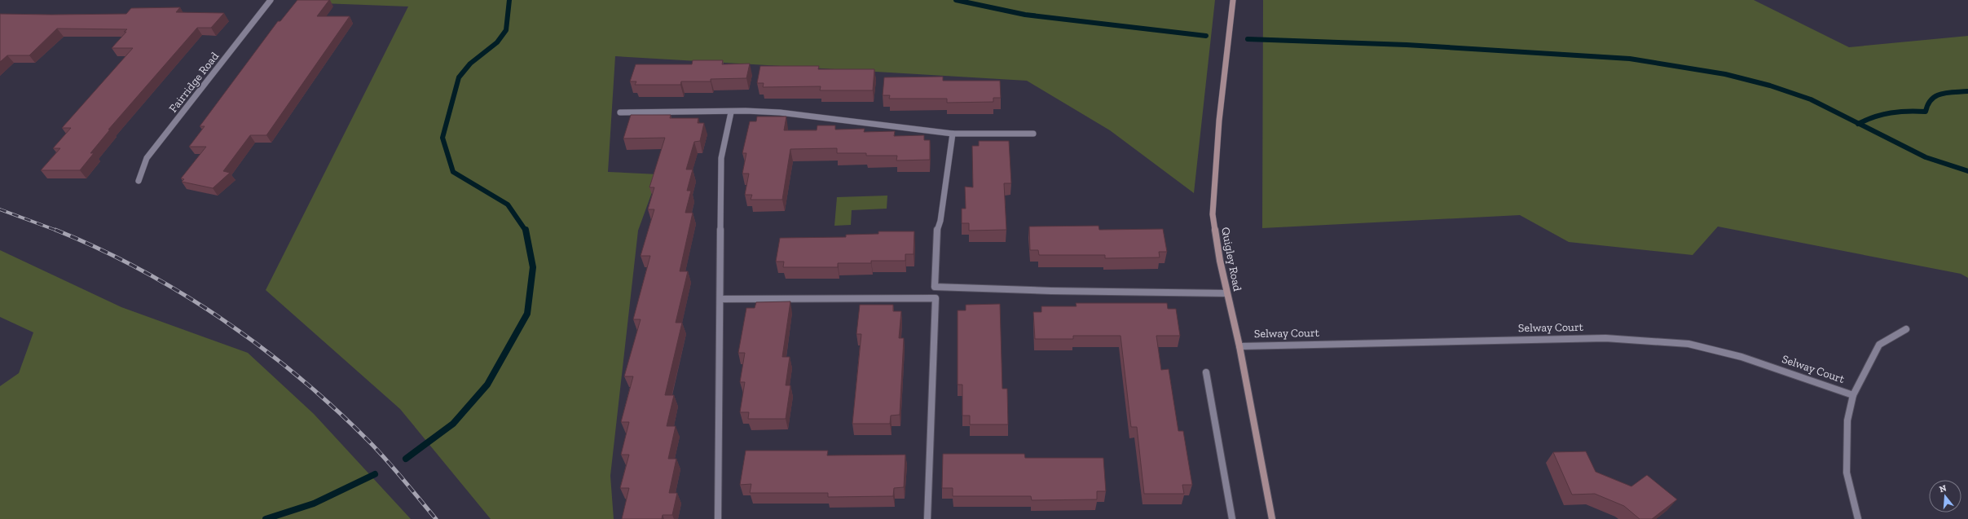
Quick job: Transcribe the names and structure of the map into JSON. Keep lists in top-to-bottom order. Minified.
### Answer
{"streets":{"street":["Fairridge Road","Quigley Road","Selway Court"]},"crossings":[["Quigley Road","Selway Court"]],"north":"top"}
